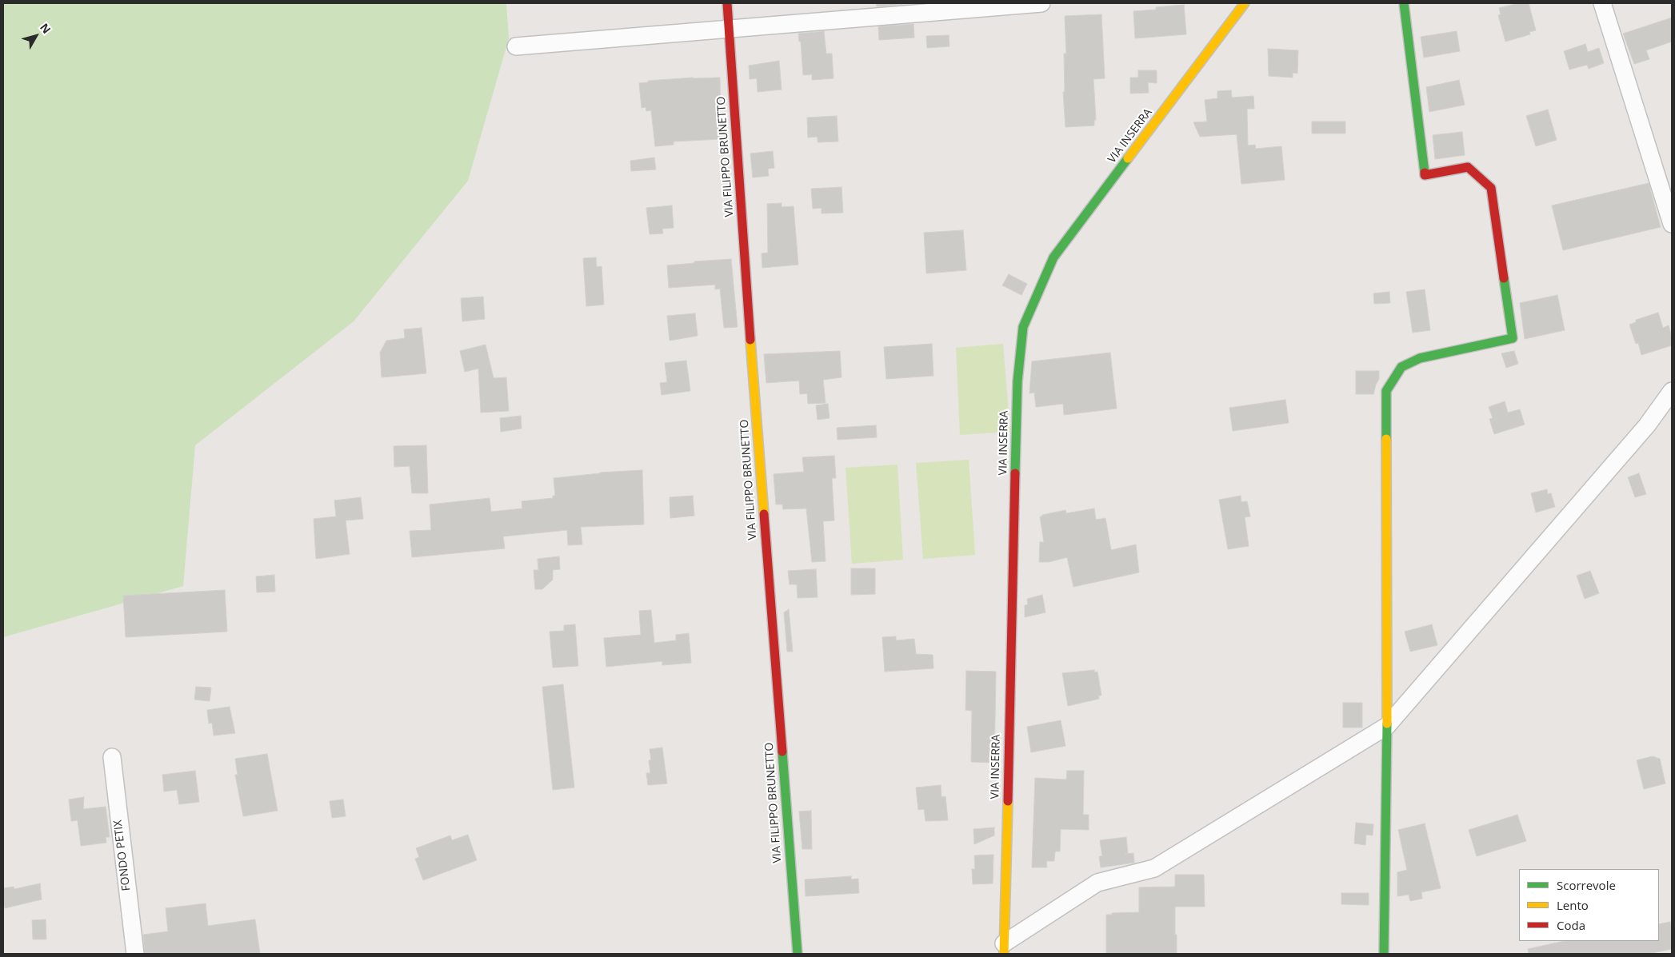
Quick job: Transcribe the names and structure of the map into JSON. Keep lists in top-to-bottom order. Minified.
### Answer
{"streets":{"street":["VIA INSERRA","VIA FILIPPO BRUNETTO","FONDO PETIX"]},"legend":["Scorrevole","Lento","Coda"],"north":"top right"}
